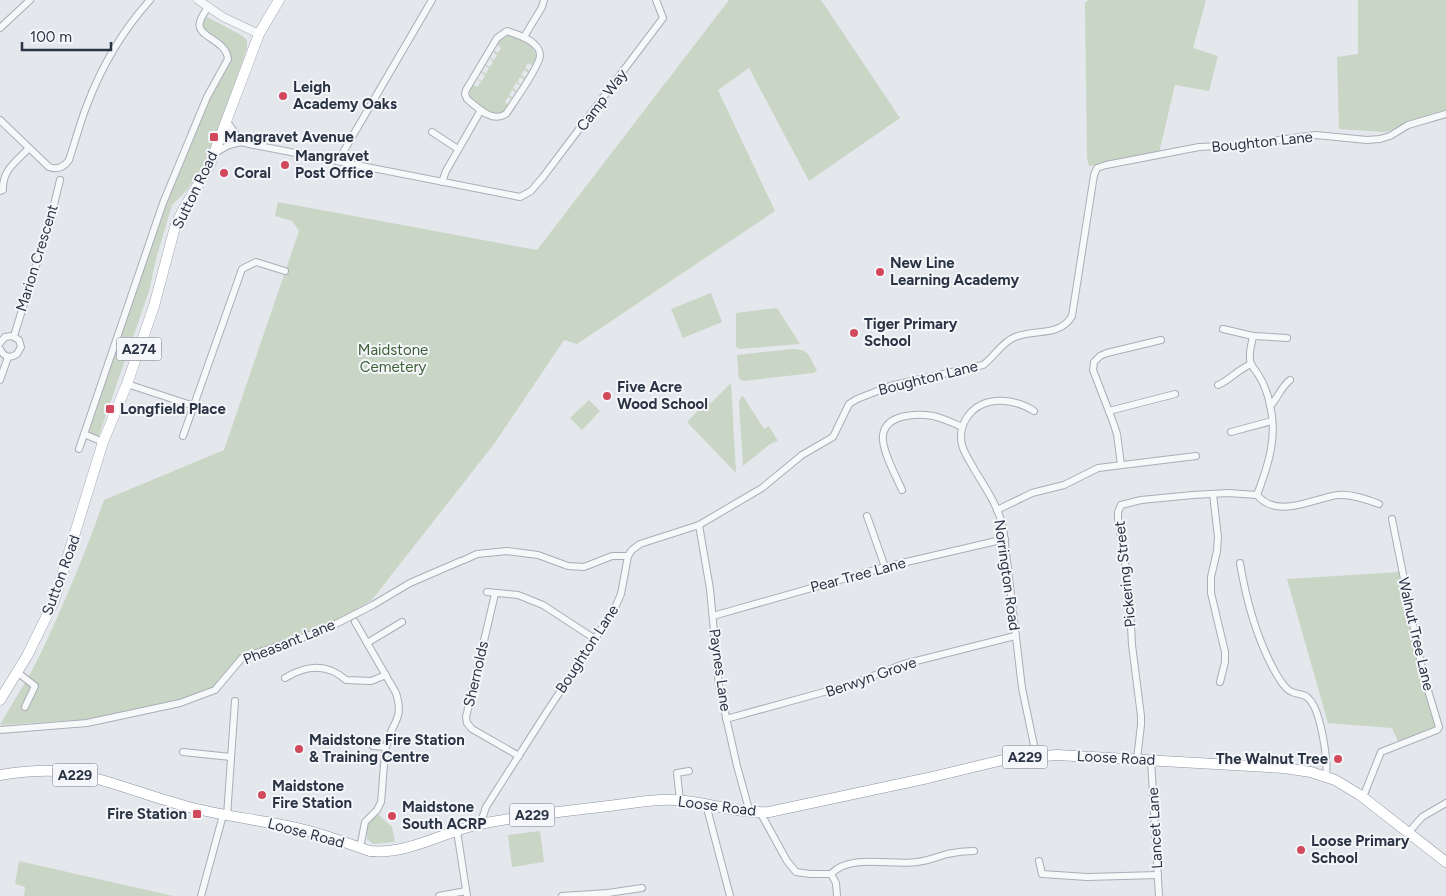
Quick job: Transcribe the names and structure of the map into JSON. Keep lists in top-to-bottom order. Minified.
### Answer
{"streets":{"main road":["Sutton Road","A274","A229","Loose Road"],"street":["Camp Way","Boughton Lane","Marion Crescent","Pickering Street","Pear Tree Lane","Norrington Road","Walnut Tree Lane","Pheasant Lane","Paynes Lane","Shernolds","Berwyn Grove","Lancet Lane"]},"crossings":[["Boughton Lane","Pheasant Lane"],["Boughton Lane","Paynes Lane"],["Boughton Lane","Shernolds"],["Boughton Lane","Loose Road"],["Pickering Street","Loose Road"],["Pear Tree Lane","Norrington Road"],["Pear Tree Lane","Paynes Lane"],["Norrington Road","Berwyn Grove"],["Norrington Road","Loose Road"],["Walnut Tree Lane","Loose Road"],["Paynes Lane","Berwyn Grove"],["Paynes Lane","Loose Road"],["Loose Road","Lancet Lane"]],"parks":["Maidstone Cemetery"],"places":{"other":["Leigh Academy Oaks","Mangravet Post Office","Coral","New Line Learning Academy","Tiger Primary School","Five Acre Wood School","Maidstone Fire Station & Training Centre","The Walnut Tree","Maidstone Fire Station","Maidstone South ACRP","Loose Primary School"],"transit":["Mangravet Avenue","Longfield Place","Fire Station"]},"scale_bar":"100 m"}
